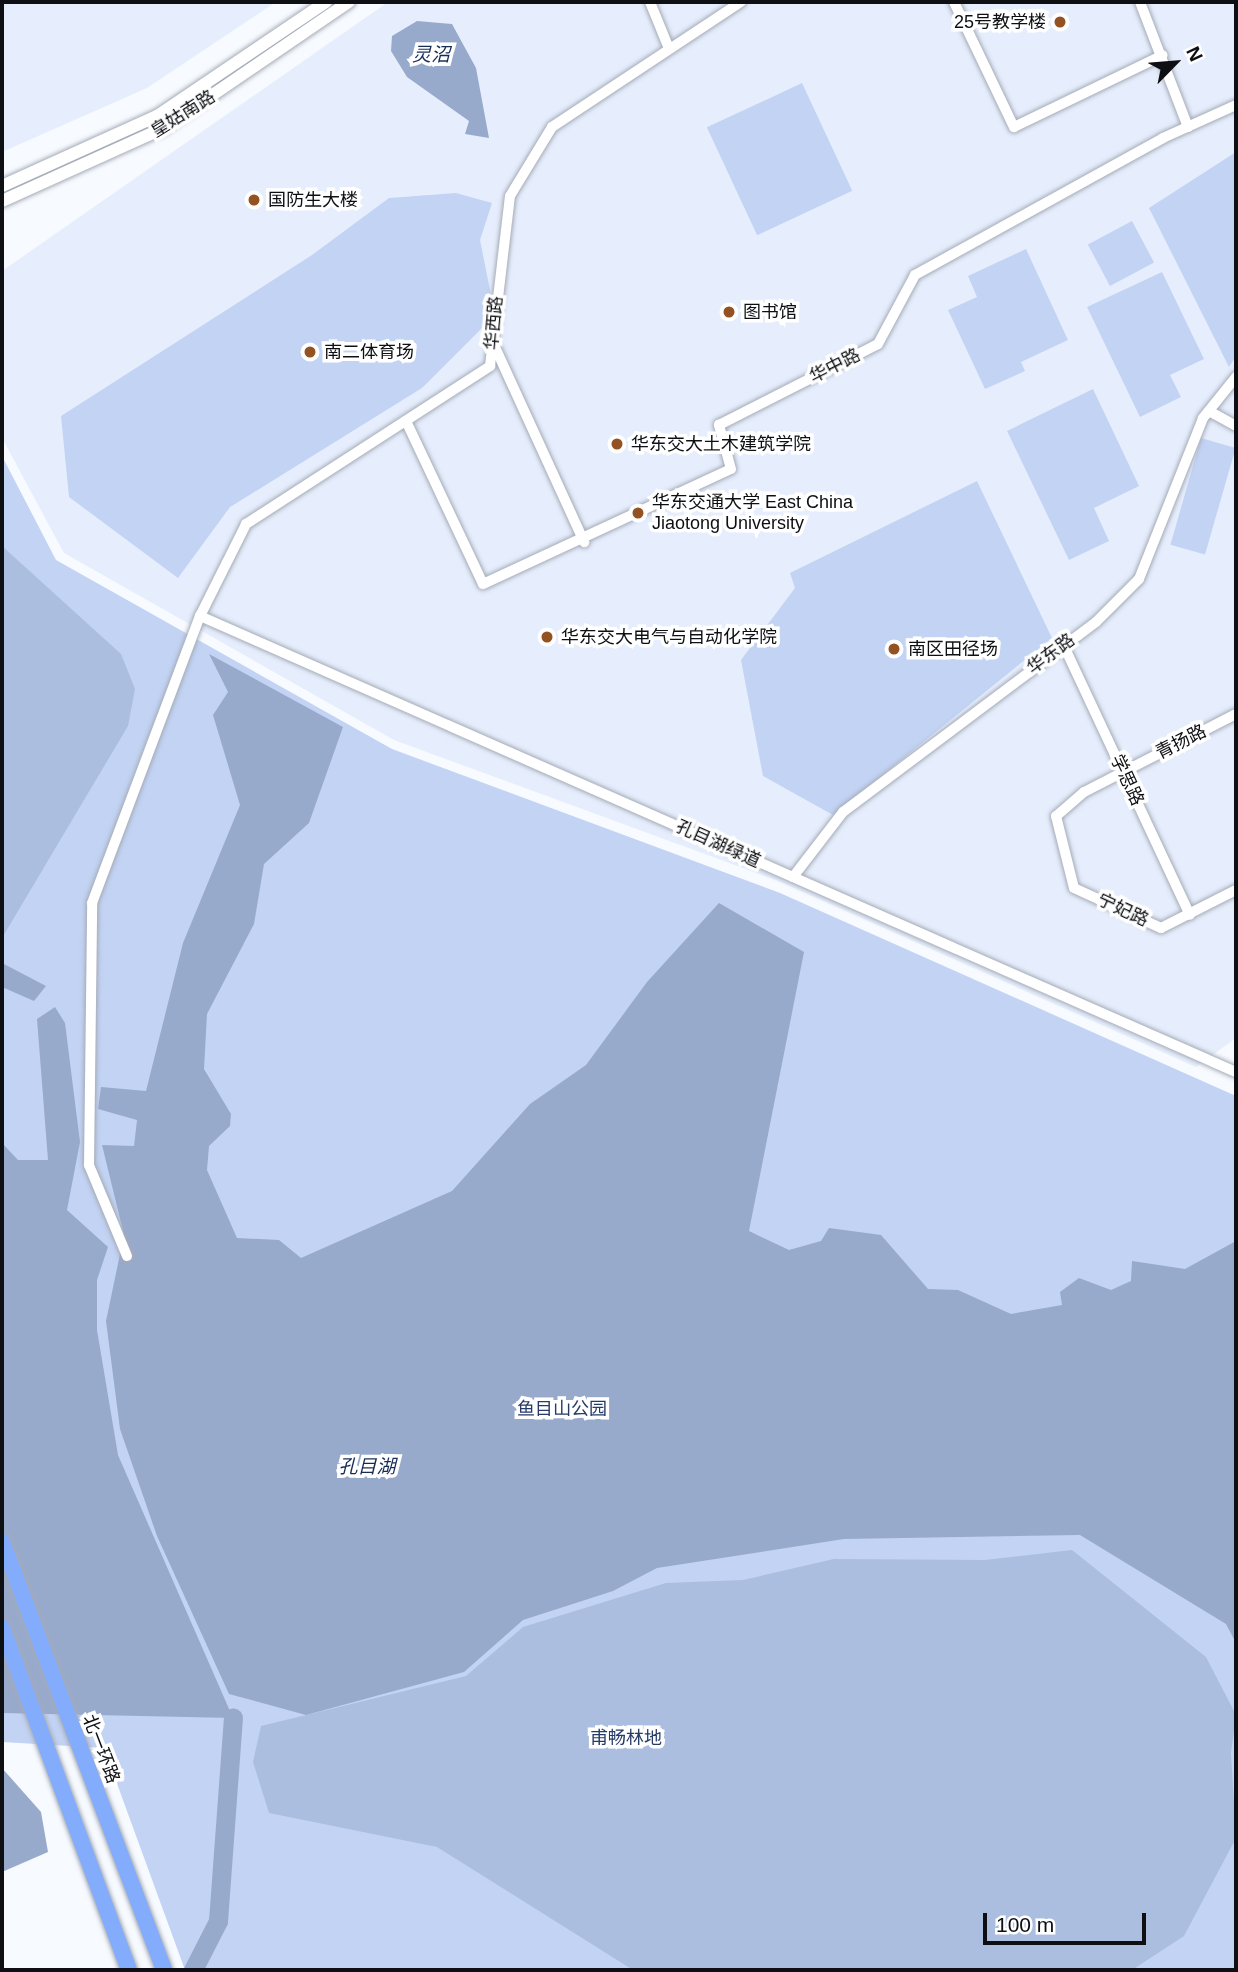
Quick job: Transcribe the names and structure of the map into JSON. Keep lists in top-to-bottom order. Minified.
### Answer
{"streets":{"highway":["北一环路"],"street":["皇姑南路","华西路","华中路","华东路","青扬路","学思路","孔目湖绿道","宁妃路"]},"crossings":[["华西路","华中路"],["华西路","孔目湖绿道"],["华东路","学思路"],["华东路","孔目湖绿道"],["青扬路","学思路"],["青扬路","宁妃路"],["学思路","宁妃路"]],"water":["灵沼","孔目湖"],"parks":["鱼目山公园","甫畅林地"],"places":["25号教学楼","国防生大楼","图书馆","南二体育场","华东交大土木建筑学院","华东交通大学 East China Jiaotong University","华东交大电气与自动化学院","南区田径场"],"scale_bar":"100 m","north":"top right"}
